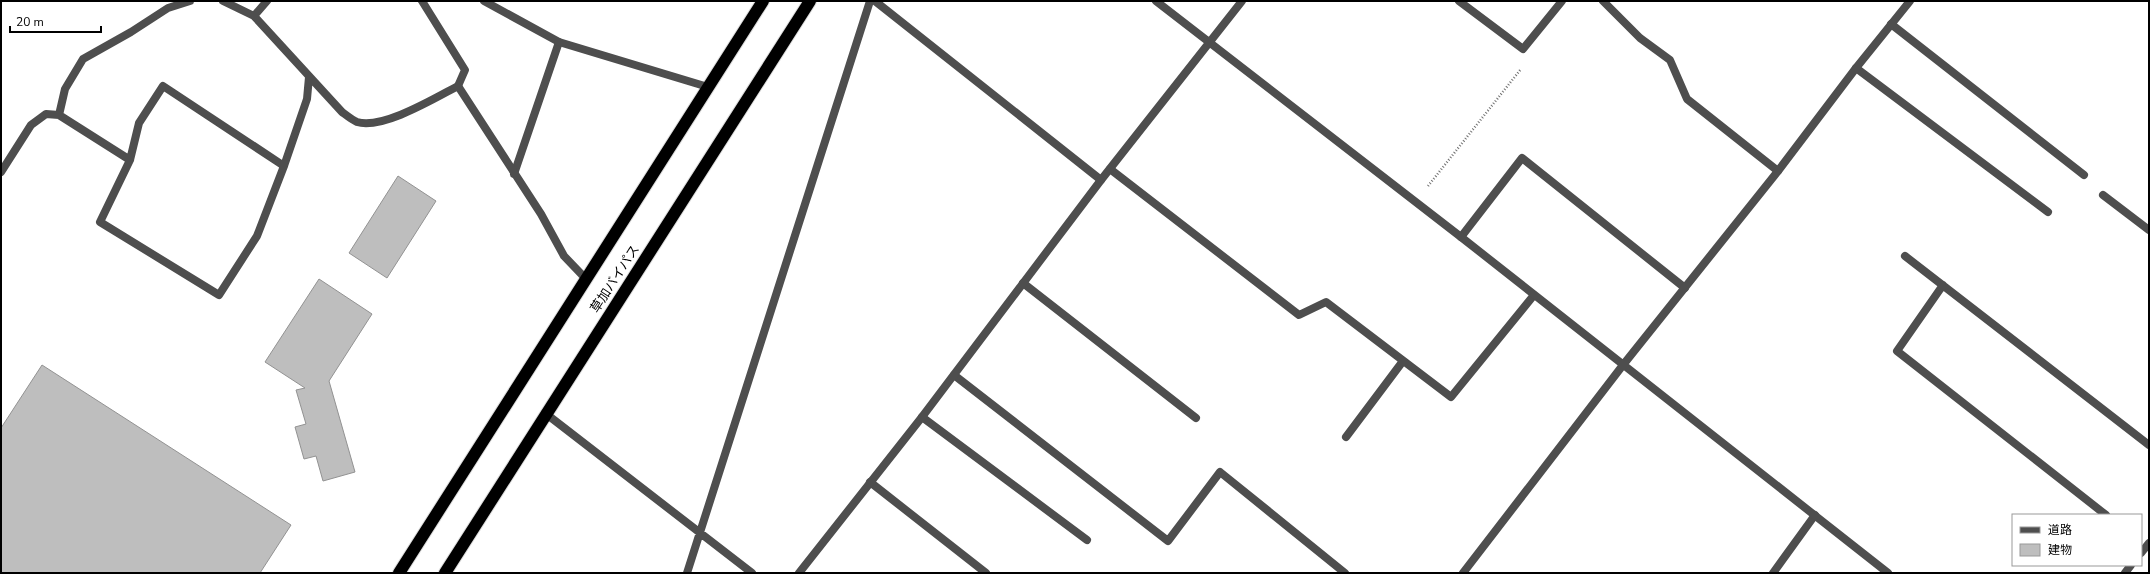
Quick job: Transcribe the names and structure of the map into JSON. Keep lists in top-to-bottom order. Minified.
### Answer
{"streets":{"highway":["草加バイパス"]},"legend":["道路","建物"],"scale_bar":"20 m"}
